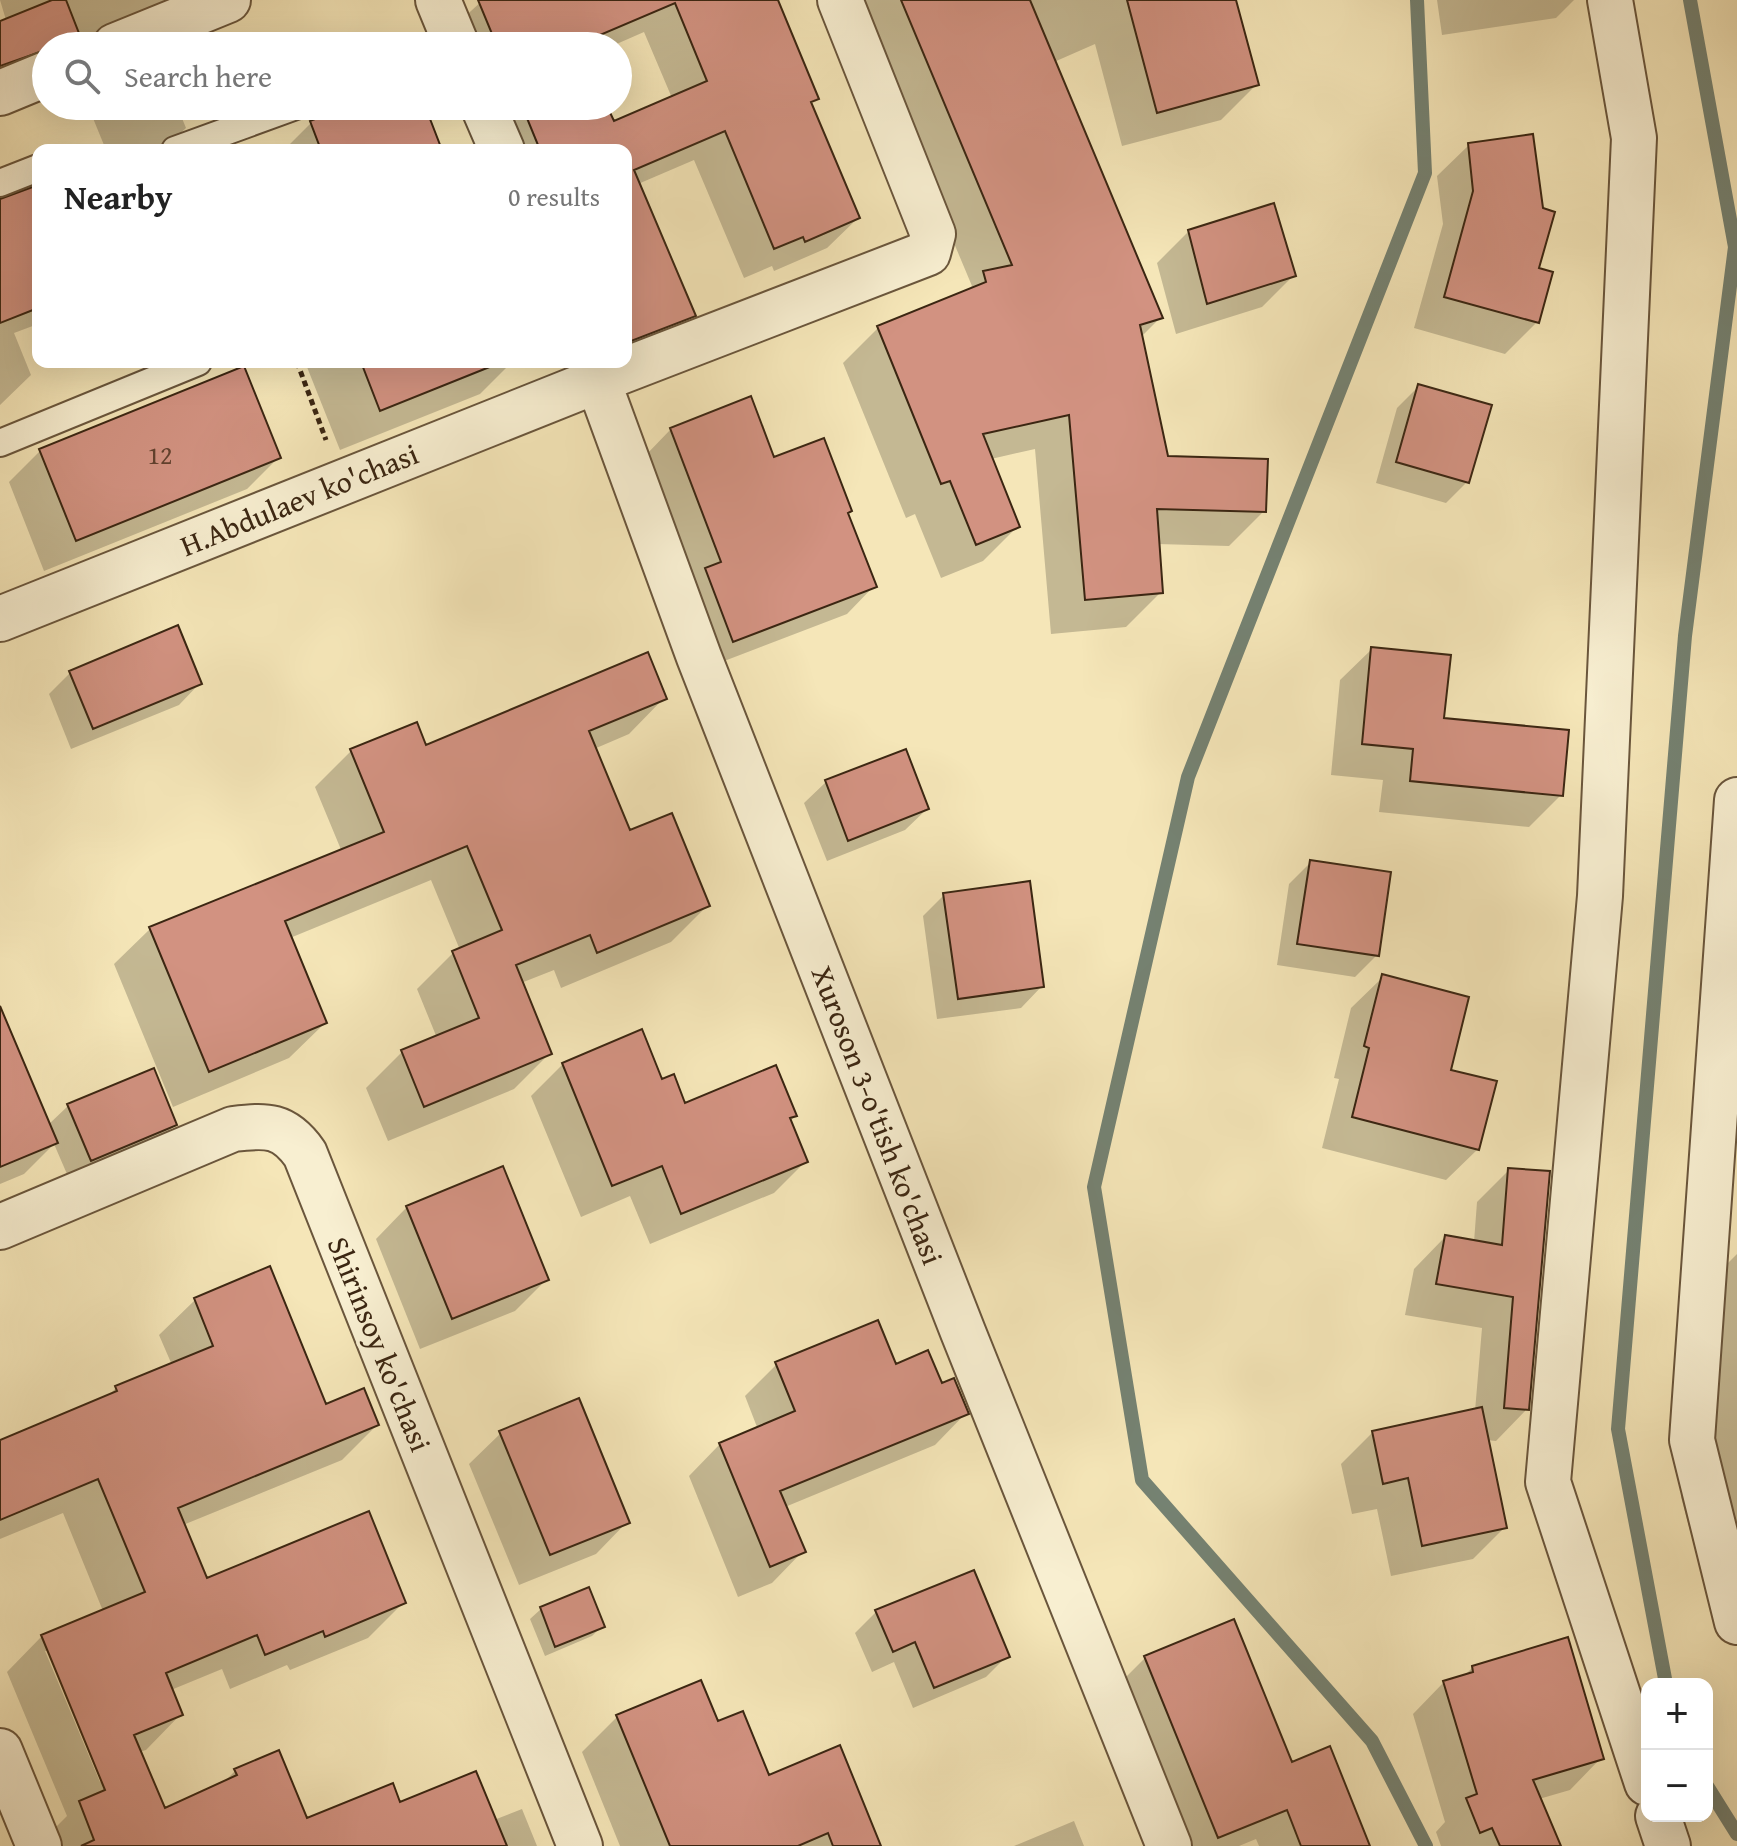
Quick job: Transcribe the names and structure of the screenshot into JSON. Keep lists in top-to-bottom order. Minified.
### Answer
{"streets":{"street":["H.Abdulaev ko'chasi","Xuroson 3-o'tish ko'chasi","Shirinsoy ko'chasi"]},"crossings":[["H.Abdulaev ko'chasi","Xuroson 3-o'tish ko'chasi"]],"house_numbers":["12"],"page":{"search":"Search here","heading":["Nearby","0 results"],"map_buttons":["+","−"]}}
